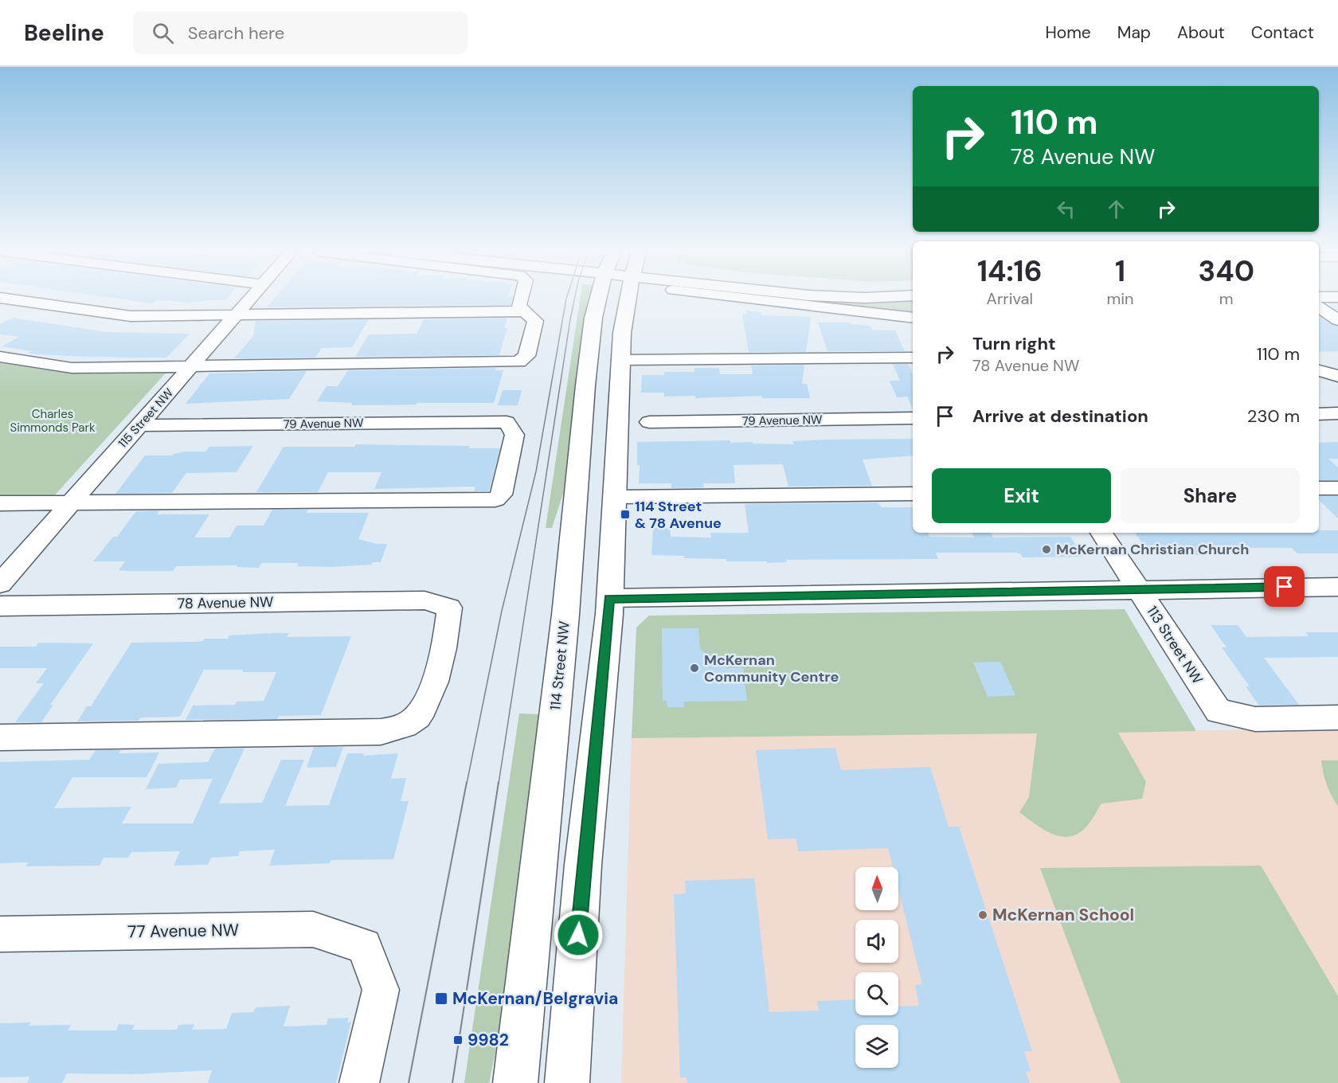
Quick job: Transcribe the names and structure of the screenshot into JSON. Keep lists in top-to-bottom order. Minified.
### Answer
{"streets":{"main road":["114 Street NW"],"street":["115 Street NW","79 Avenue NW","78 Avenue NW","113 Street NW","77 Avenue NW"]},"crossings":[["115 Street NW","79 Avenue NW"]],"parks":["Charles Simmonds Park"],"places":{"transit":["114 Street & 78 Avenue","McKernan/Belgravia","9982"],"other":["McKernan Christian Church","McKernan Community Centre","McKernan School"]},"north":"top","page":{"header":"Beeline","search":"Search here","nav":["Home","Map","About","Contact"],"turn":["110 m","78 Avenue NW"],"eta":["14:16","Arrival","1","min","340","m"],"list":[{"name":"Turn right","note":"78 Avenue NW","value":"110 m"},{"name":"Arrive at destination","value":"230 m"}],"buttons":["Exit","Share"]}}
